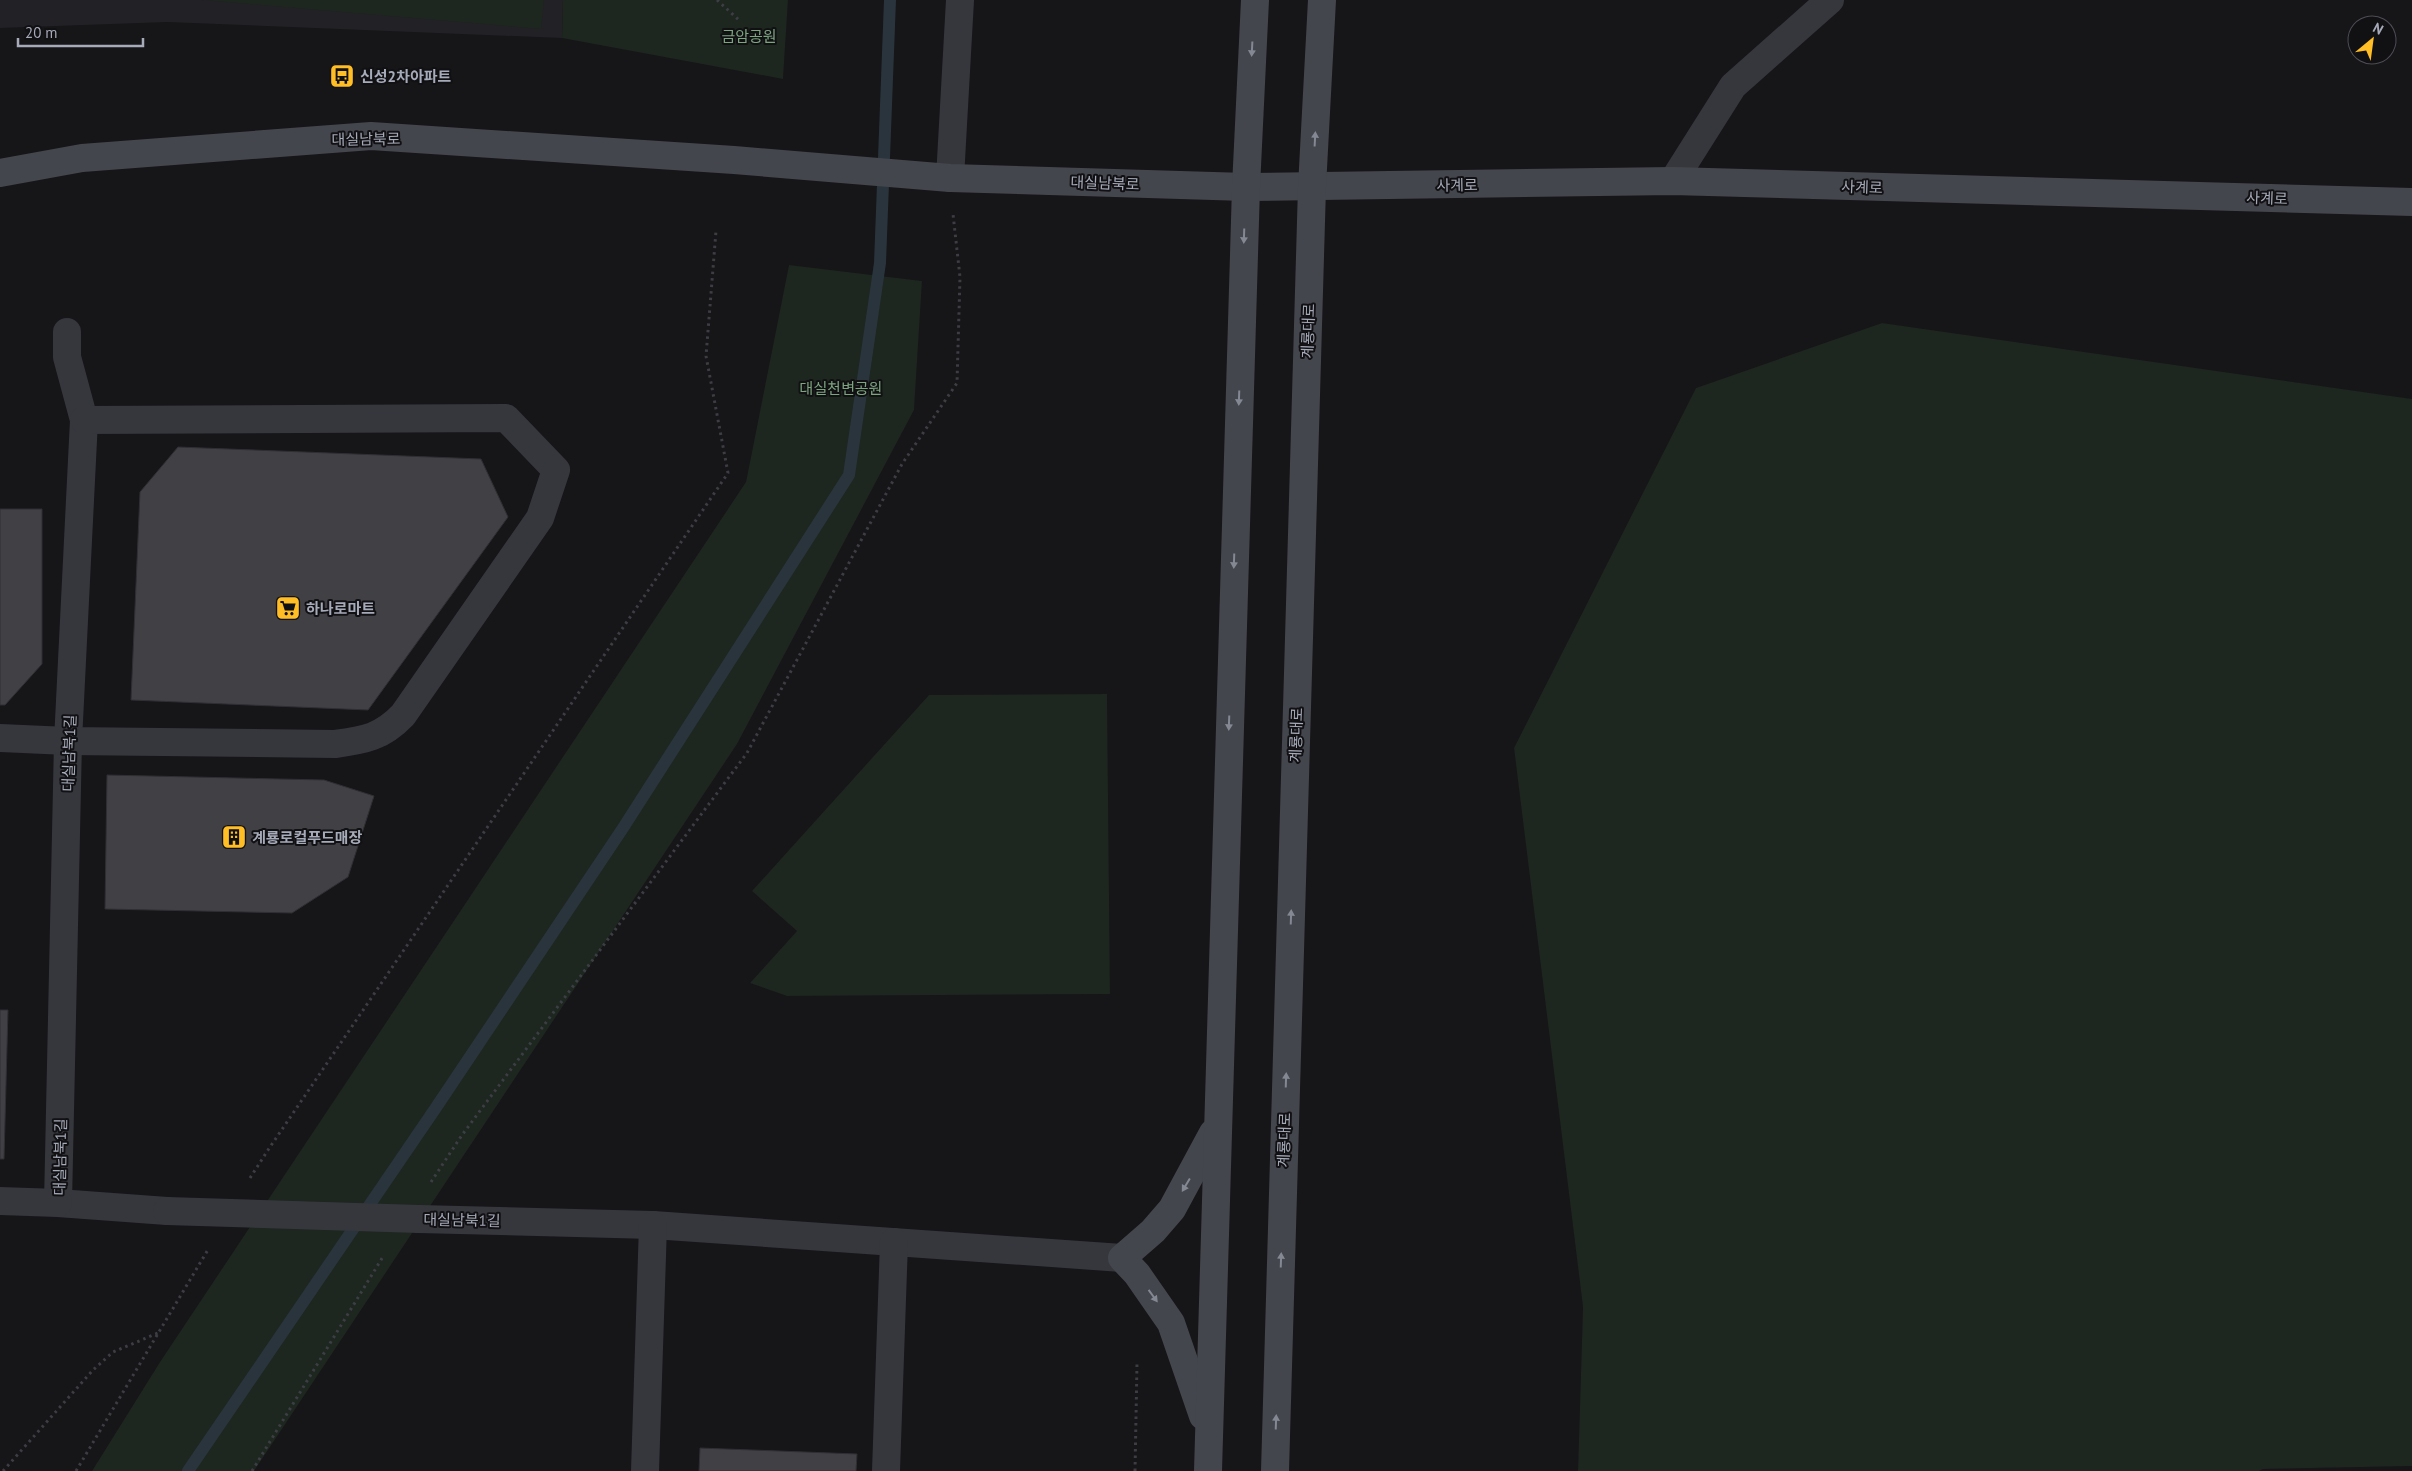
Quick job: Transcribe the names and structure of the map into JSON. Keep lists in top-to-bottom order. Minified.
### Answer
{"streets":{"main road":["대실남북로","사계로","계룡대로"],"street":["대실남북1길"]},"crossings":[["대실남북로","사계로"],["대실남북로","계룡대로"],["사계로","계룡대로"]],"parks":["금암공원","대실천변공원"],"places":{"bus stop":["신성2차아파트"],"supermarket":["하나로마트"],"building":["계룡로컬푸드매장"]},"scale_bar":"20 m","north":"top right"}
